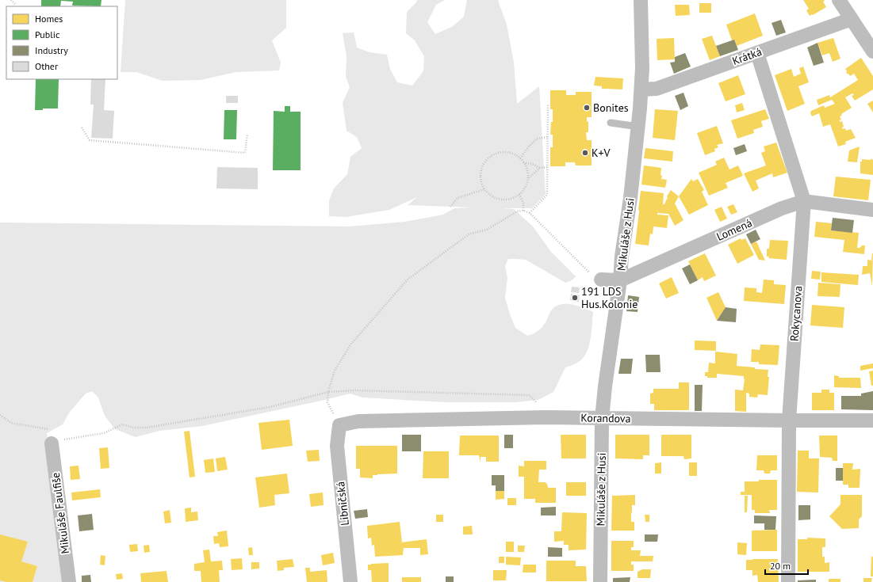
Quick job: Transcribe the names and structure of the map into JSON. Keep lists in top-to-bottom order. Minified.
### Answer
{"streets":{"street":["Krátká","Lomená","Mikuláše z Husi","Rokycanova","Korandova","Libničská","Mikuláše Faulfiše"]},"crossings":[["Krátká","Mikuláše z Husi"],["Krátká","Rokycanova"],["Lomená","Mikuláše z Husi"],["Lomená","Rokycanova"],["Mikuláše z Husi","Korandova"],["Rokycanova","Korandova"],["Korandova","Libničská"]],"places":["Bonites","K+V","191 LDS Hus.Kolonie"],"legend":["Homes","Public","Industry","Other"],"scale_bar":"20 m"}
